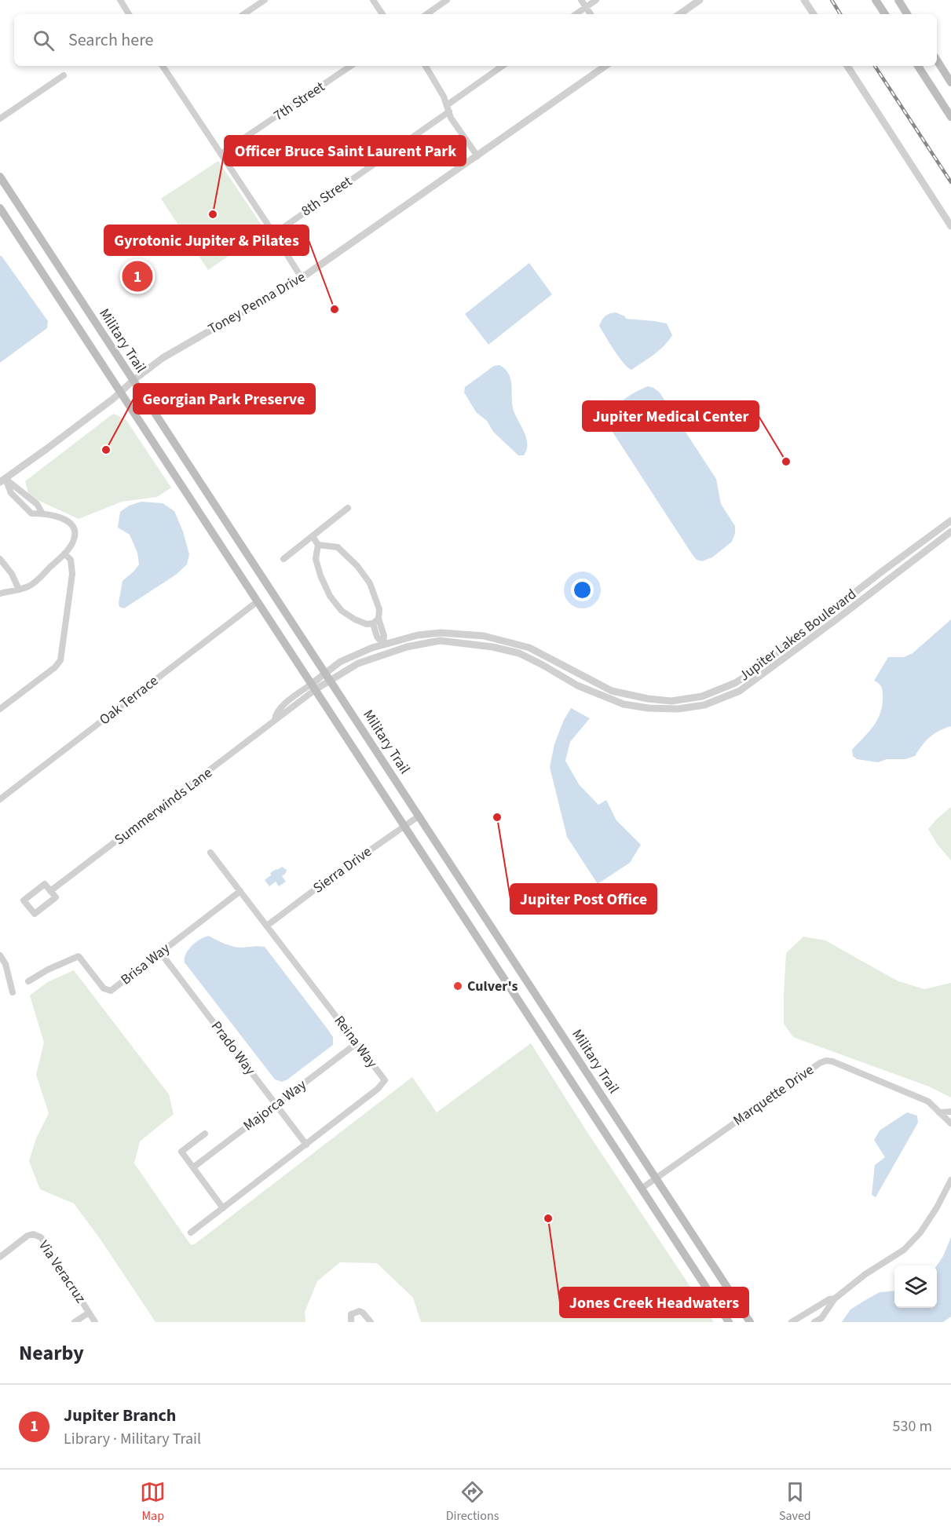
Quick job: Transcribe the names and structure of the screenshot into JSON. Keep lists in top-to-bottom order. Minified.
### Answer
{"streets":{"main road":["Military Trail"],"street":["7th Street","8th Street","Toney Penna Drive","Jupiter Lakes Boulevard","Oak Terrace","Summerwinds Lane","Sierra Drive","Brisa Way","Reina Way","Prado Way","Marquette Drive","Majorca Way","Via Veracruz"]},"crossings":[["Toney Penna Drive","Military Trail"],["Military Trail","Jupiter Lakes Boulevard"],["Military Trail","Oak Terrace"],["Military Trail","Summerwinds Lane"],["Military Trail","Sierra Drive"],["Military Trail","Marquette Drive"],["Jupiter Lakes Boulevard","Summerwinds Lane"],["Sierra Drive","Reina Way"],["Brisa Way","Reina Way"],["Brisa Way","Prado Way"],["Reina Way","Prado Way"],["Reina Way","Majorca Way"],["Prado Way","Majorca Way"]],"places":["Officer Bruce Saint Laurent Park","Gyrotonic Jupiter & Pilates","Georgian Park Preserve","Jupiter Medical Center","Jupiter Post Office","Culver's","Jones Creek Headwaters"],"page":{"search":"Search here","pins":"1","heading":"Nearby","list":[{"mark":"1","name":"Jupiter Branch","note":"Library · Military Trail","value":"530 m"}],"nav":["Map","Directions","Saved"]}}
